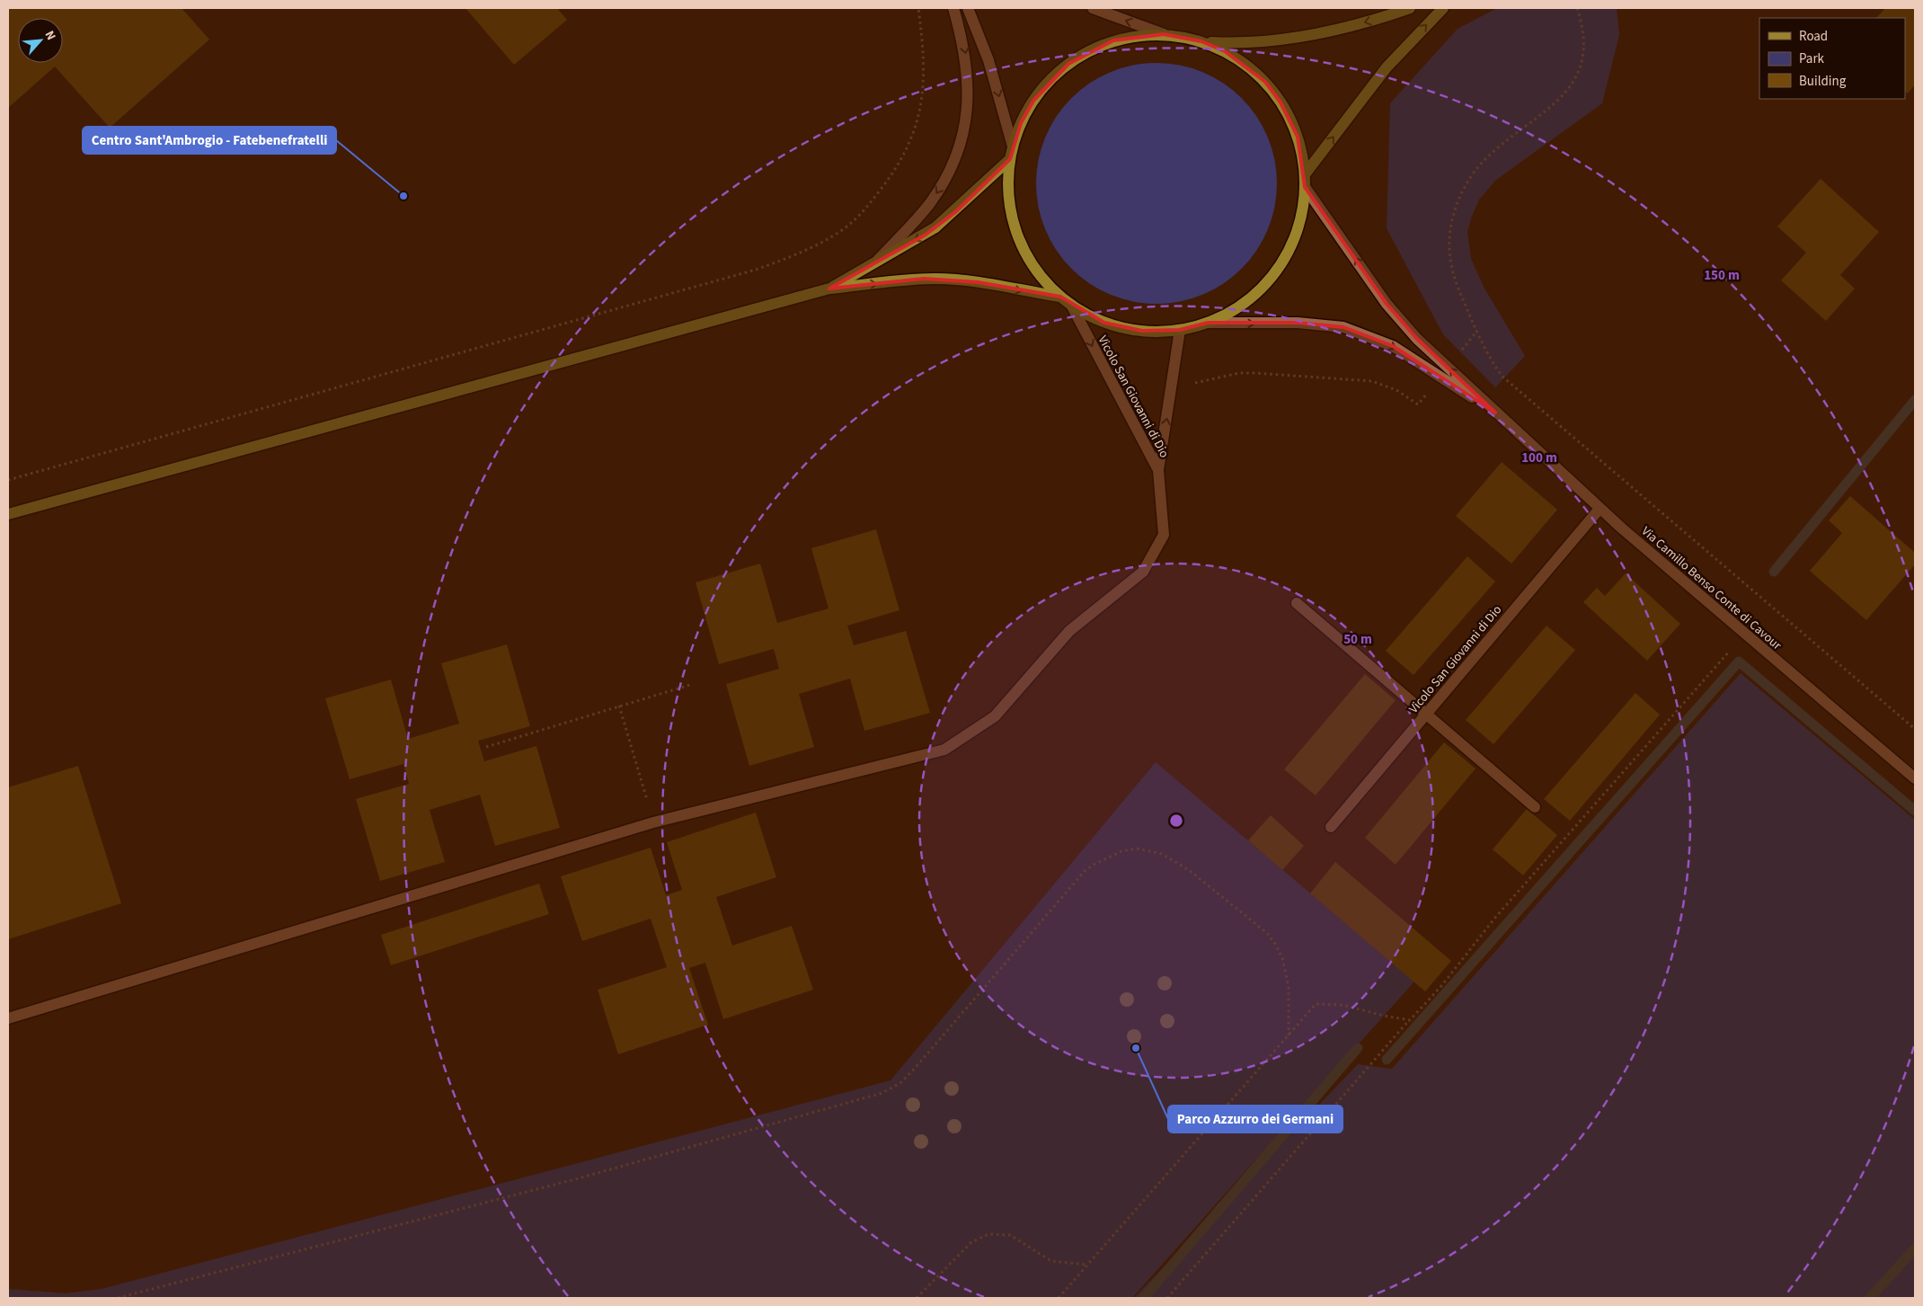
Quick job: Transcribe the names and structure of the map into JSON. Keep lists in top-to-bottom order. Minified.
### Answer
{"streets":{"street":["Vicolo San Giovanni di Dio","Via Camillo Benso Conte di Cavour"]},"crossings":[["Vicolo San Giovanni di Dio","Via Camillo Benso Conte di Cavour"]],"places":["Centro Sant'Ambrogio - Fatebenefratelli","Parco Azzurro dei Germani"],"legend":["Road","Park","Building"],"north":"top right","rings":["150 m","100 m","50 m"]}
